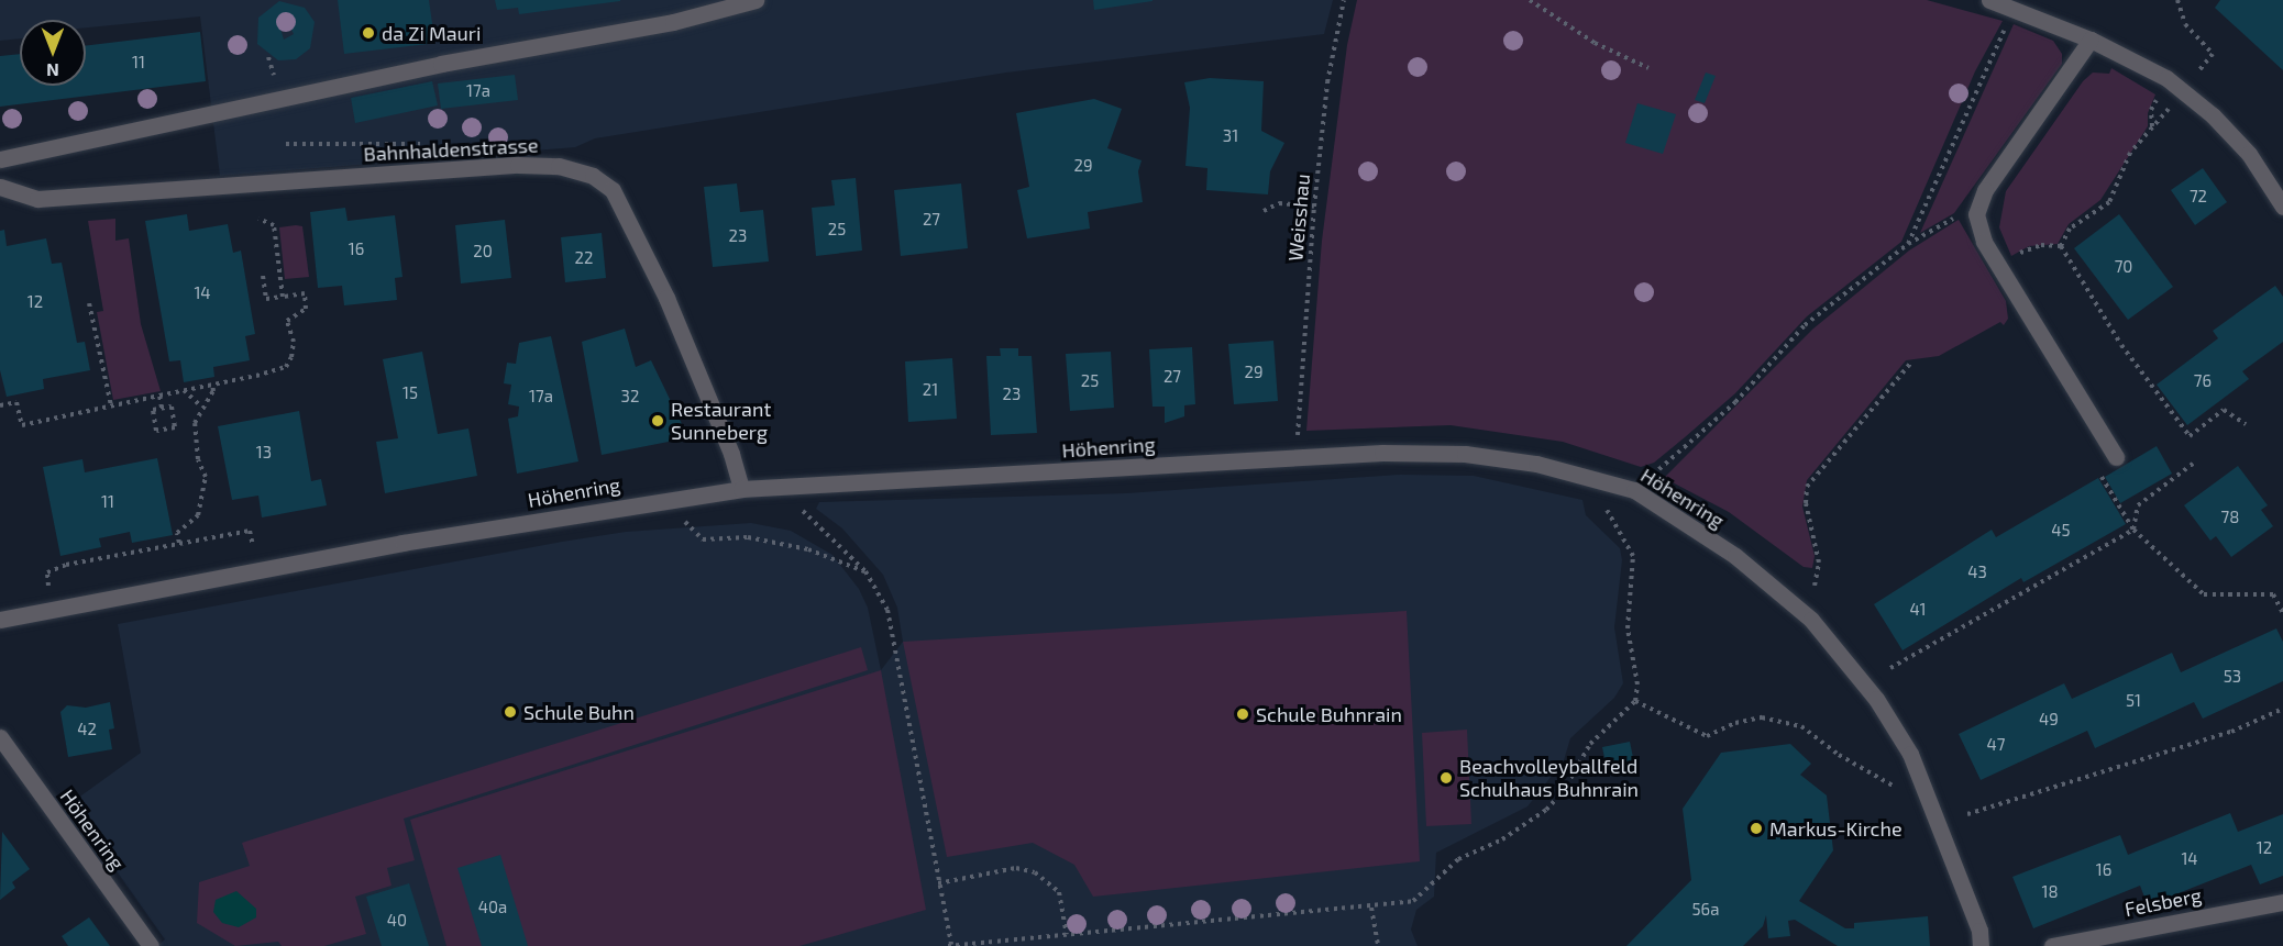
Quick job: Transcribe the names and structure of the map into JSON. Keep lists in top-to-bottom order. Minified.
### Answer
{"streets":{"street":["Bahnhaldenstrasse","Höhenring","Felsberg"],"path":["Weisshau"]},"crossings":[["Bahnhaldenstrasse","Höhenring"]],"places":["da Zi Mauri","Restaurant Sunneberg","Schule Buhn","Schule Buhnrain","Beachvolleyballfeld Schulhaus Buhnrain","Markus-Kirche"],"house_numbers":["11","17a","31","29","72","27","25","23","16","20","22","70","14","12","29","27","25","76","21","15","23","17a","32","13","11","78","45","43","41","53","51","49","42","47","12","14","16","18","40a","56a","40"],"north":"bottom"}
